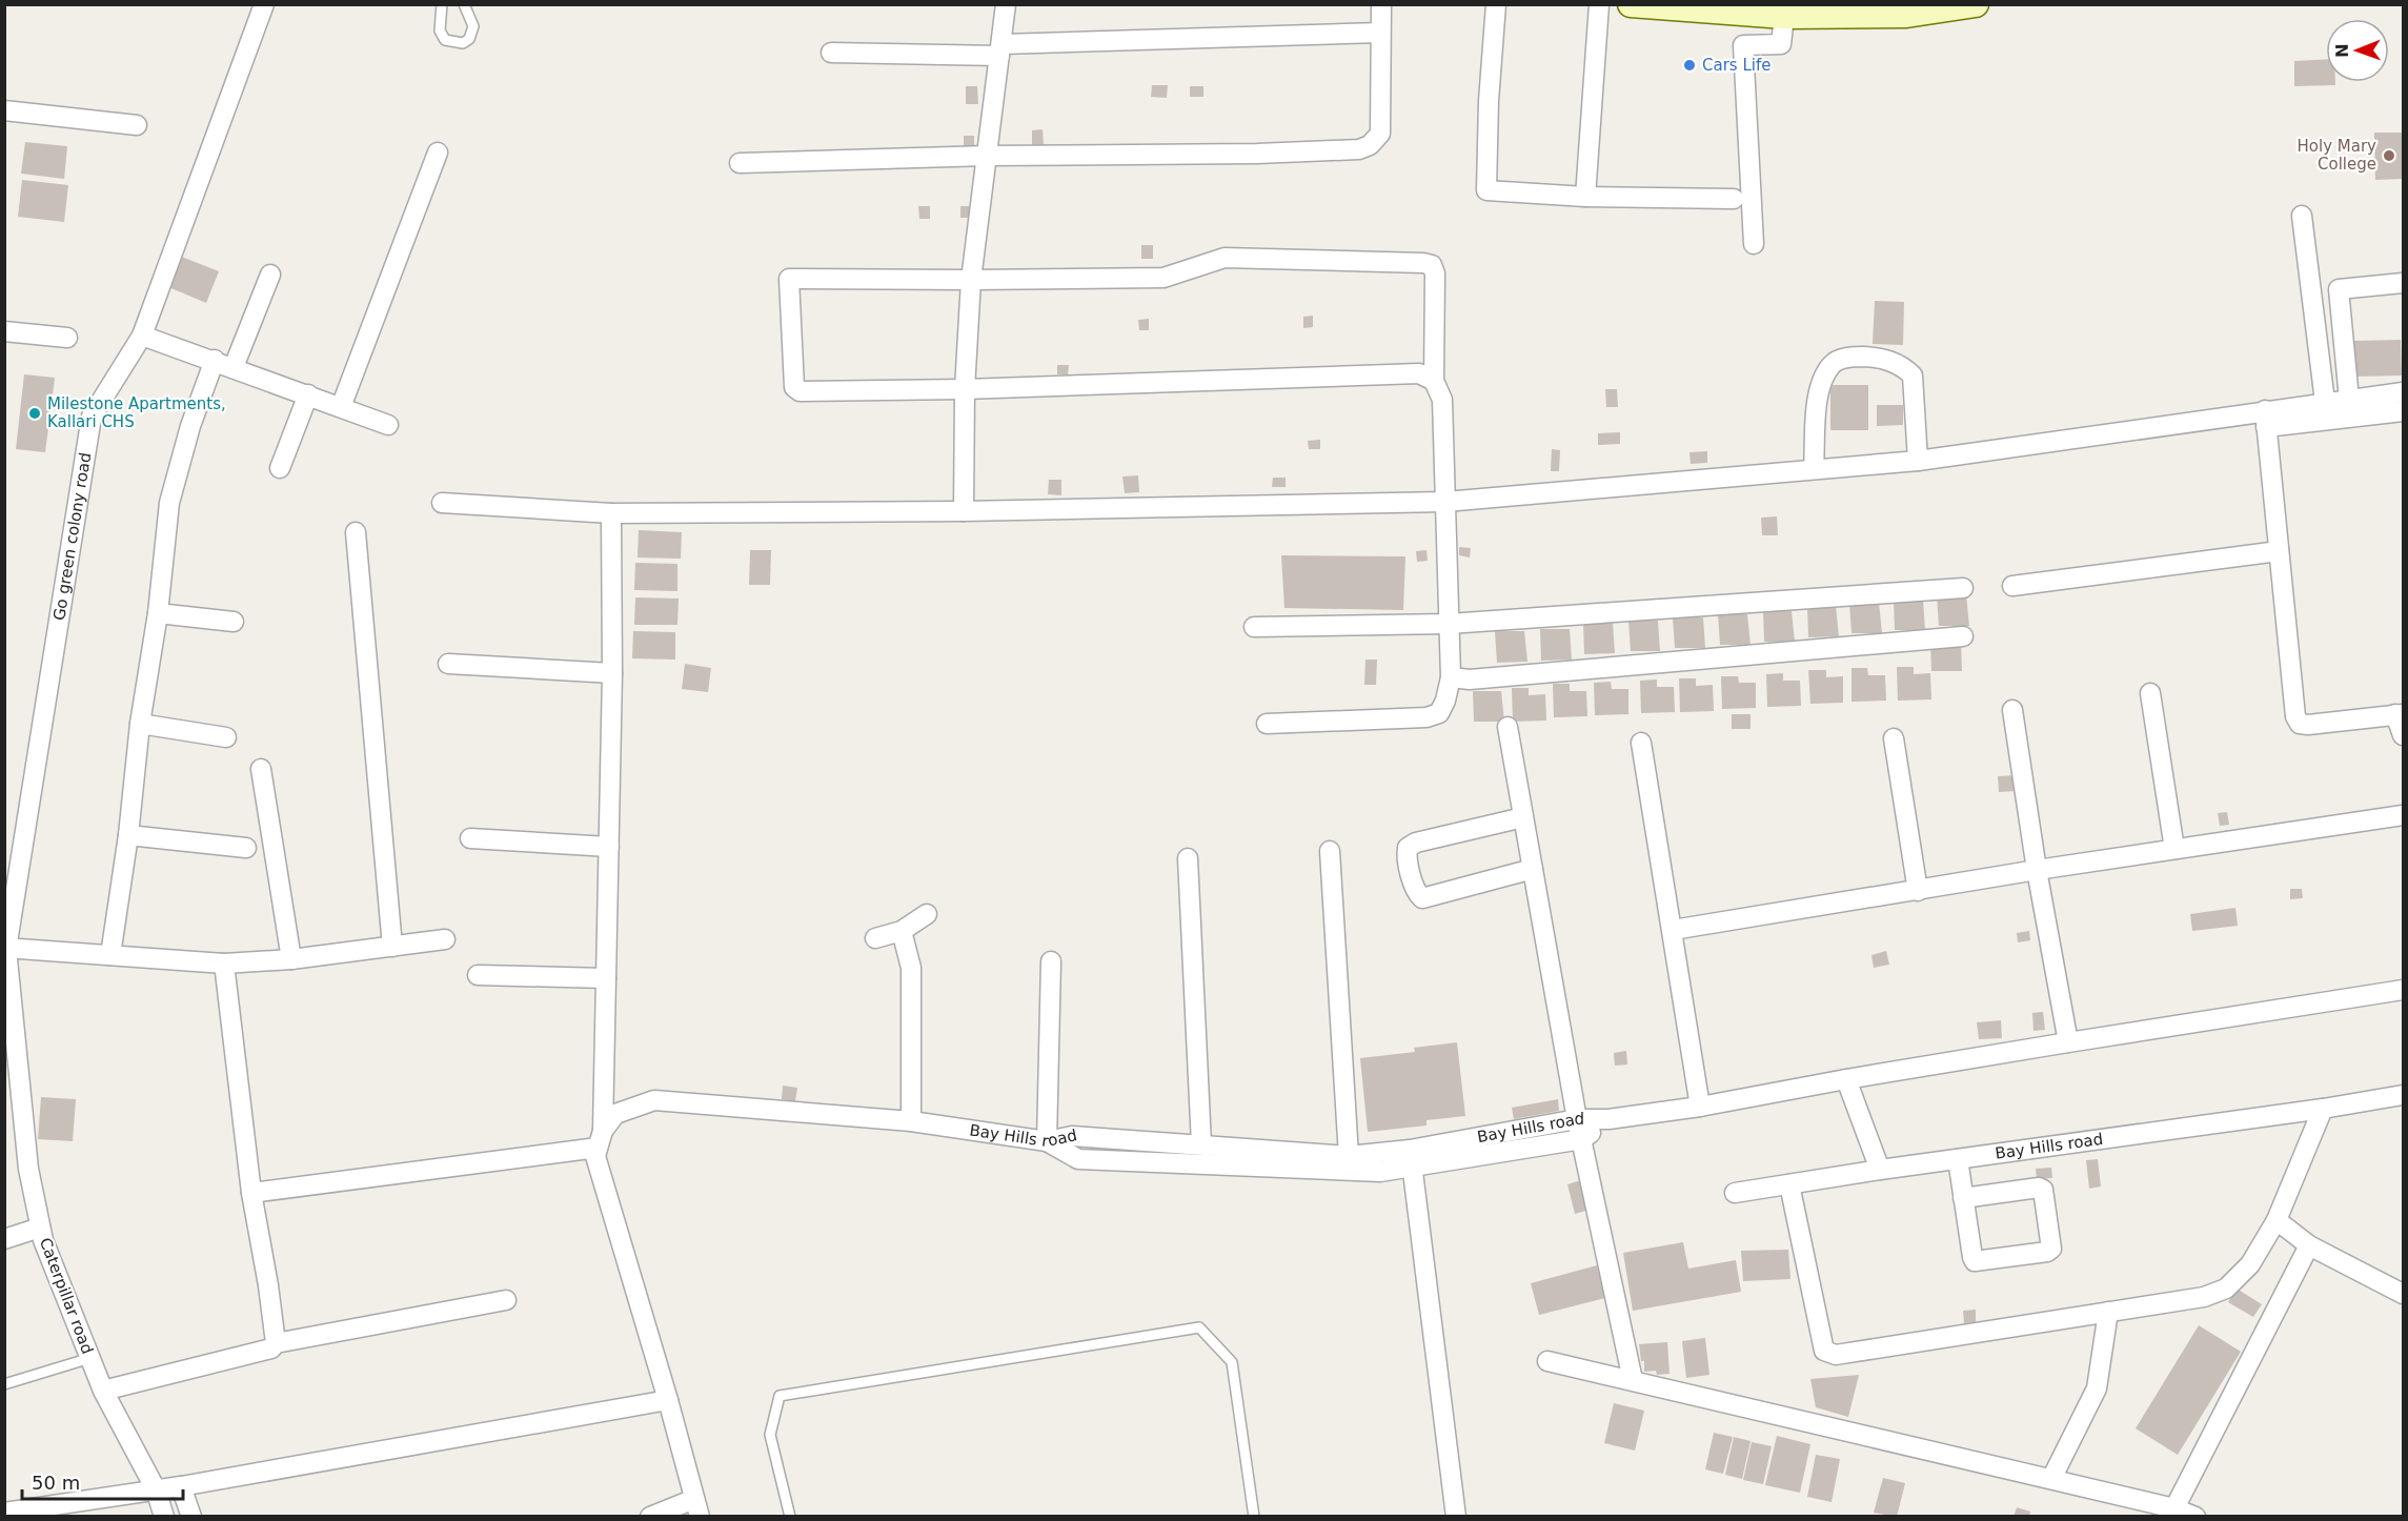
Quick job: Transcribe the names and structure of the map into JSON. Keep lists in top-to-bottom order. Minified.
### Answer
{"streets":{"street":["Go green colony road","Bay Hills road","Caterpillar road"]},"crossings":[["Go green colony road","Caterpillar road"]],"places":["Cars Life","Holy Mary College","Milestone Apartments, Kallari CHS"],"scale_bar":"50 m","north":"left"}
